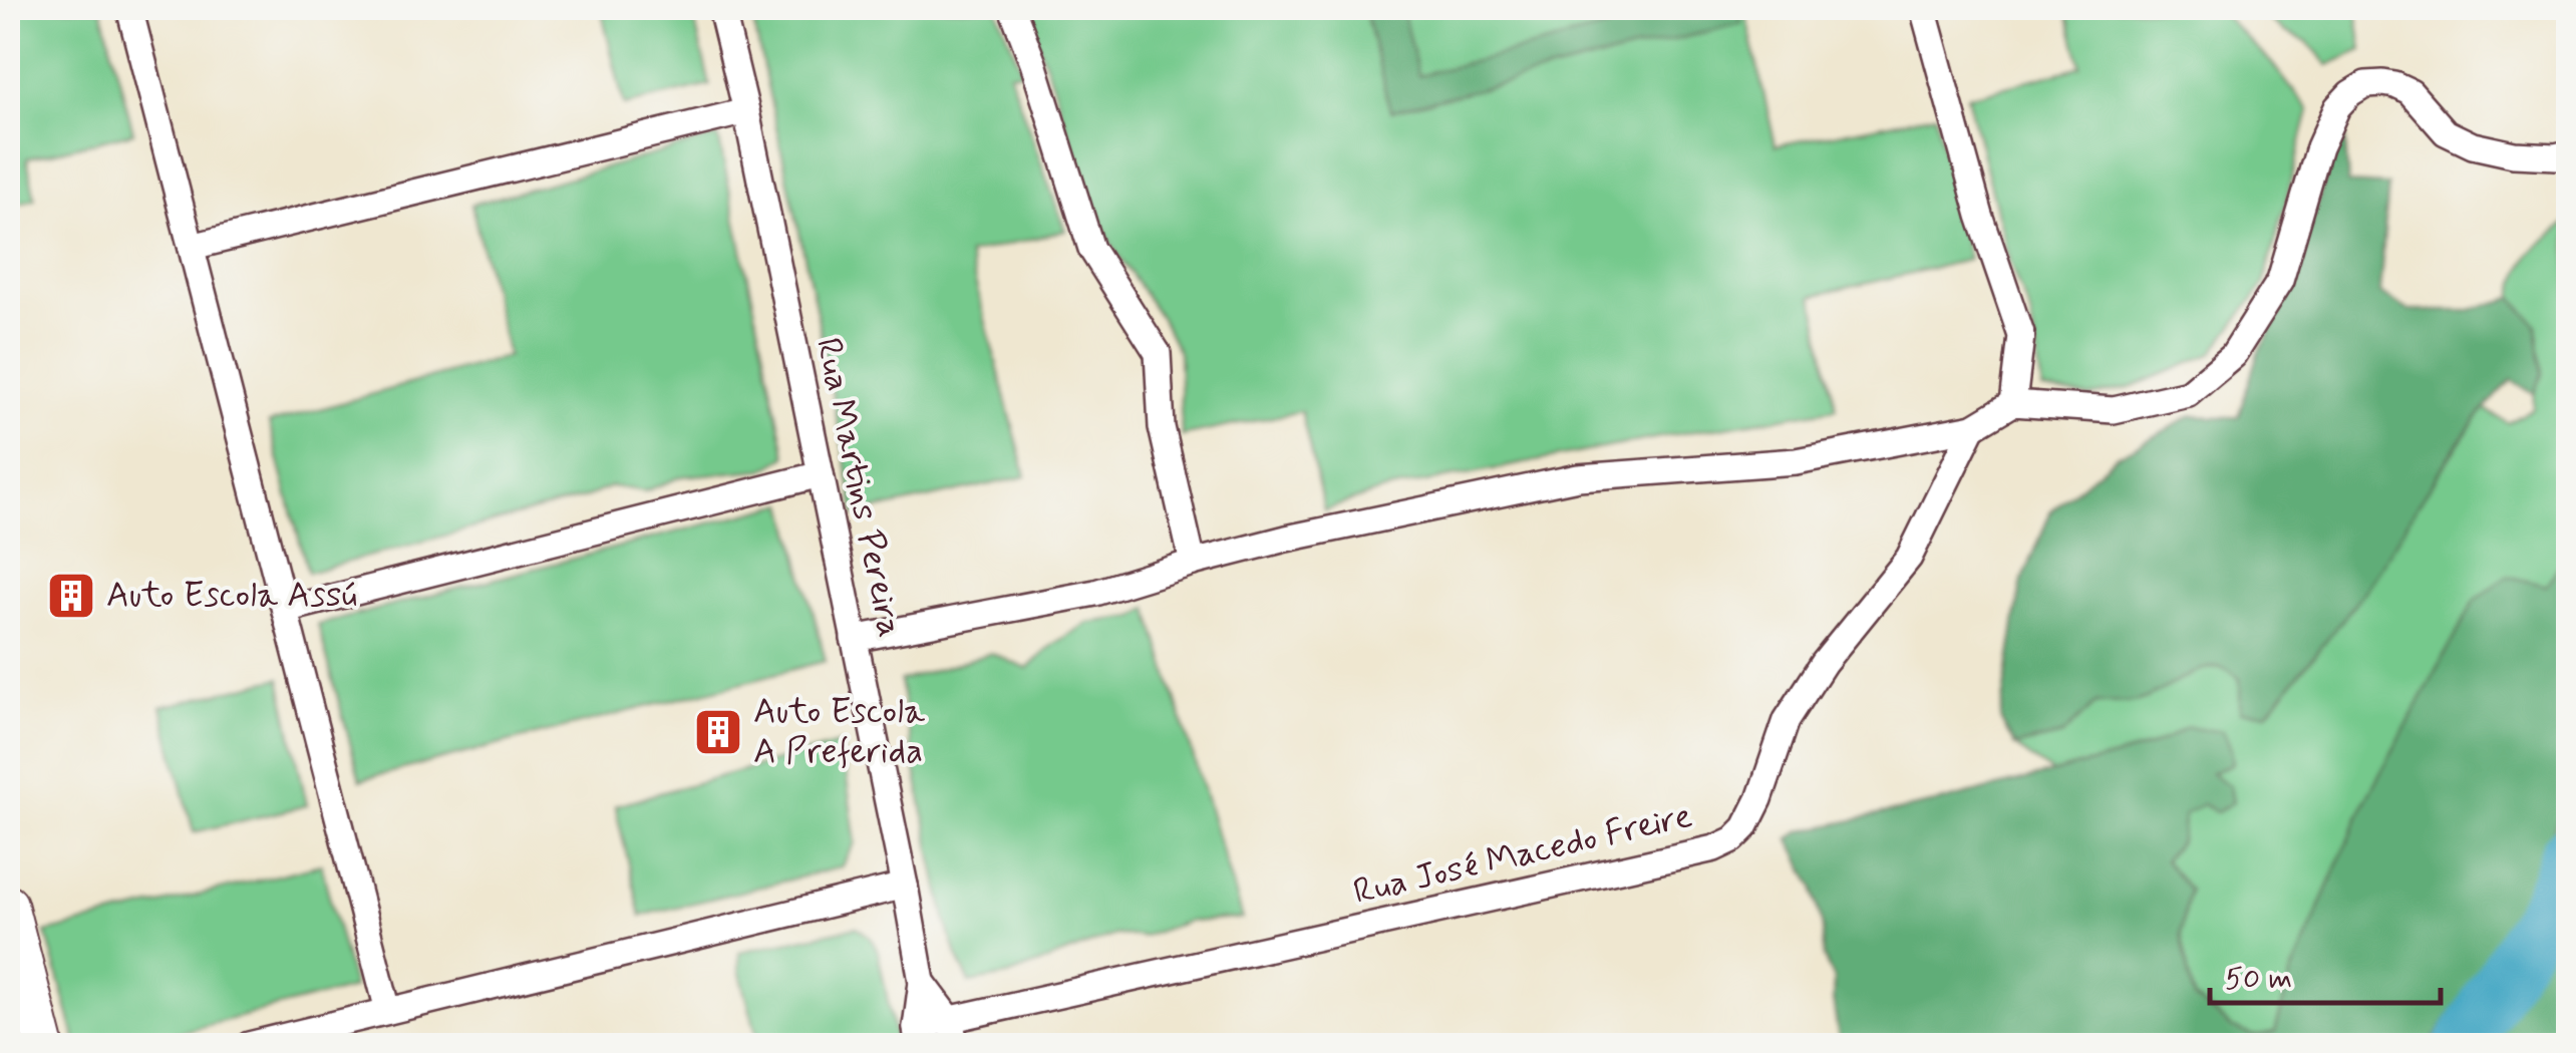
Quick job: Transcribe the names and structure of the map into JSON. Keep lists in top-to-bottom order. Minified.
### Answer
{"streets":{"street":["Rua Martins Pereira","Rua José Macedo Freire"]},"places":{"building":["Auto Escola Assú","Auto Escola A Preferida"]},"scale_bar":"50 m"}
